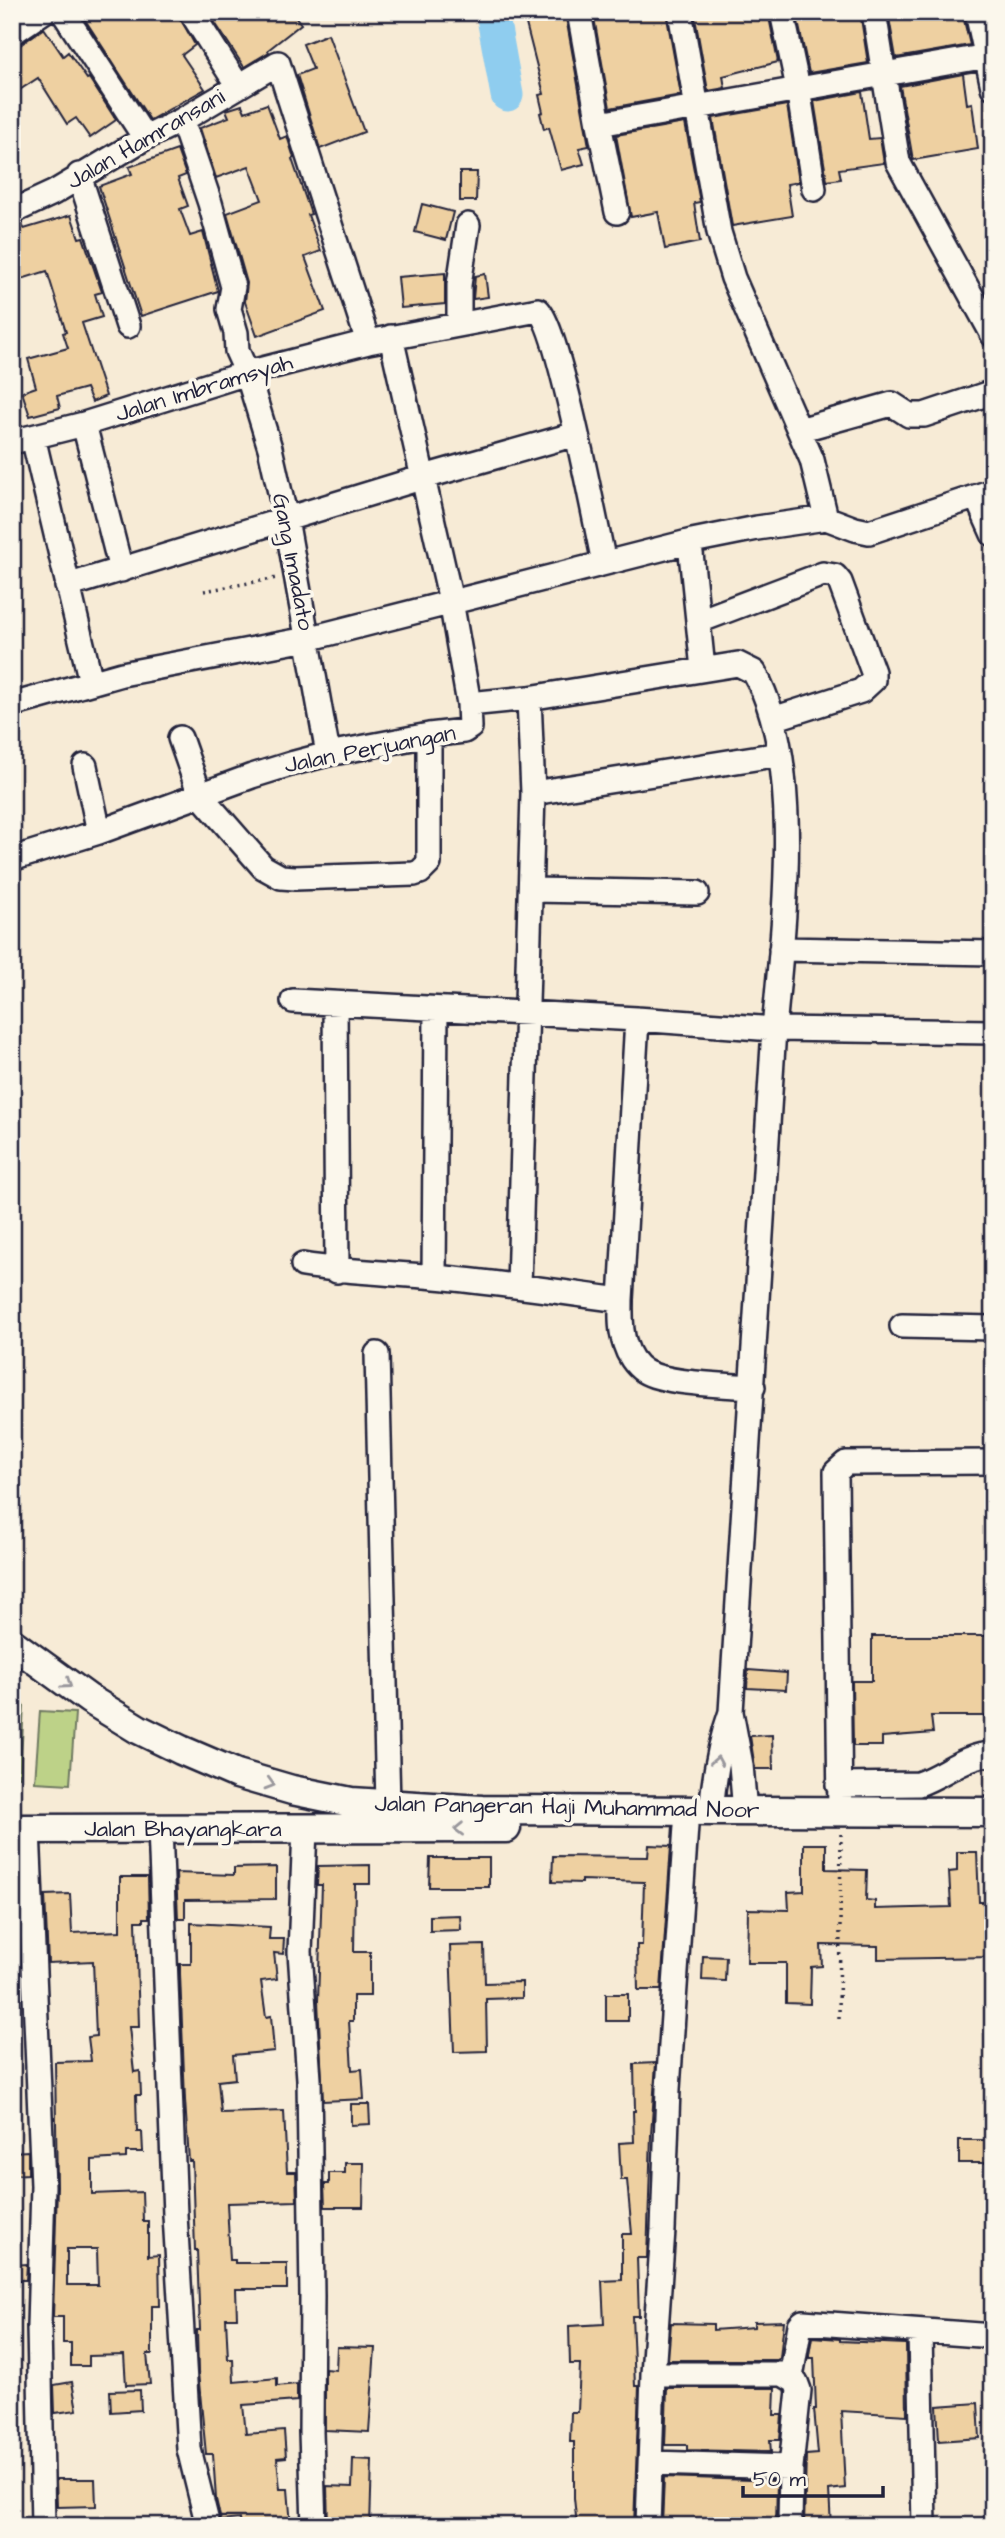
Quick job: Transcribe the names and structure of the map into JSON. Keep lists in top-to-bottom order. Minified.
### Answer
{"streets":{"main road":["Jalan Pangeran Haji Muhammad Noor","Jalan Bhayangkara"],"street":["Jalan Hamransani","Jalan Imbramsyah","Gang Imadato","Jalan Perjuangan"]},"crossings":[["Jalan Hamransani","Gang Imadato"],["Jalan Hamransani","Jalan Perjuangan"],["Jalan Imbramsyah","Gang Imadato"],["Jalan Imbramsyah","Jalan Perjuangan"],["Gang Imadato","Jalan Perjuangan"],["Jalan Pangeran Haji Muhammad Noor","Jalan Bhayangkara"]],"scale_bar":"50 m"}
